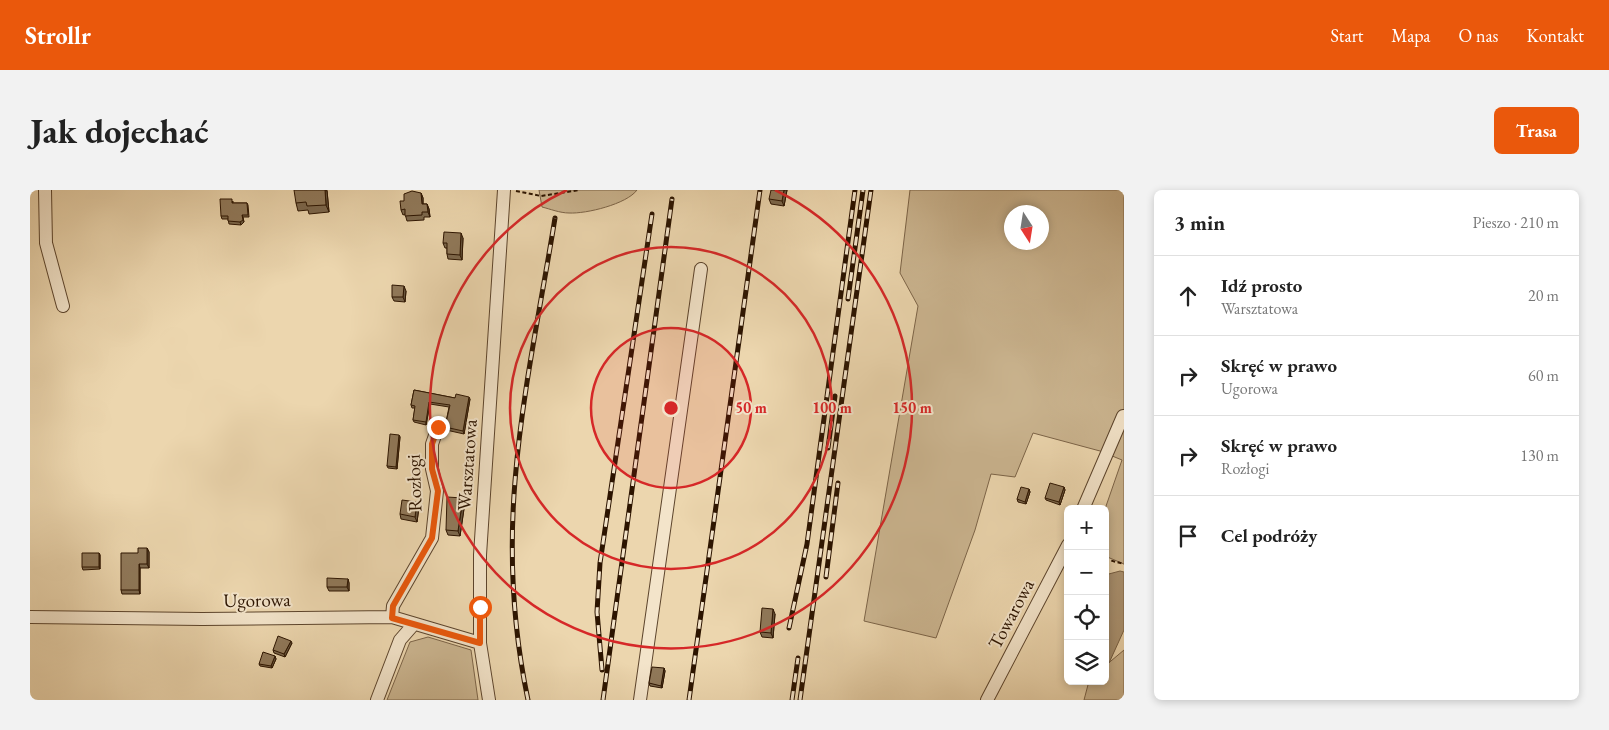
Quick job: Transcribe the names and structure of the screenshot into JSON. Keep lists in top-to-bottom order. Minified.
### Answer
{"streets":{"street":["Warsztatowa","Rozłogi","Ugorowa","Towarowa"]},"crossings":[["Warsztatowa","Ugorowa"],["Rozłogi","Ugorowa"]],"north":"bottom","page":{"header":"Strollr","nav":["Start","Mapa","O nas","Kontakt"],"buttons":"Trasa","title":"Jak dojechać","heading":["3 min","Pieszo · 210 m"],"list":[["Idź prosto","Warsztatowa","20 m"],["Skręć w prawo","Ugorowa","60 m"],["Skręć w prawo","Rozłogi","130 m"],"Cel podróży"],"map_buttons":["+","−"]},"rings":["50 m","100 m","150 m"]}
